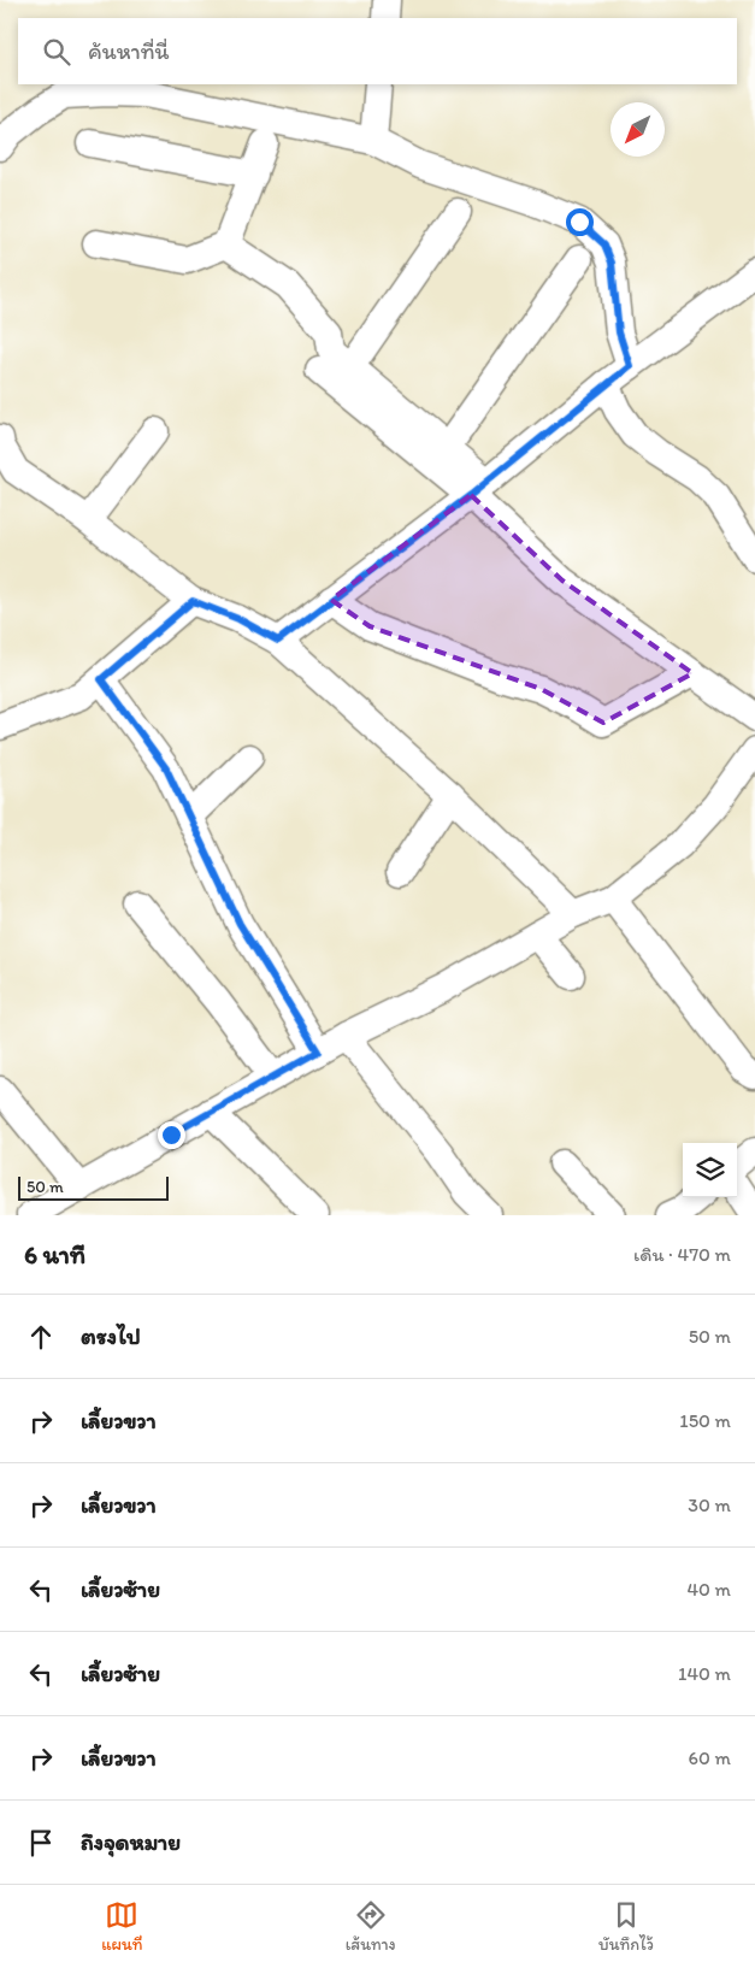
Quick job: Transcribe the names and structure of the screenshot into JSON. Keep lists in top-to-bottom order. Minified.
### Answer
{"scale_bar":"50 m","north":"bottom left","page":{"search":"ค้นหาที่นี่","scale":"50 m","heading":["6 นาที","เดิน · 470 m"],"list":[["ตรงไป","50 m"],["เลี้ยวขวา","150 m"],["เลี้ยวขวา","30 m"],["เลี้ยวซ้าย","40 m"],["เลี้ยวซ้าย","140 m"],["เลี้ยวขวา","60 m"],"ถึงจุดหมาย"],"nav":["แผนที่","เส้นทาง","บันทึกไว้"]}}
